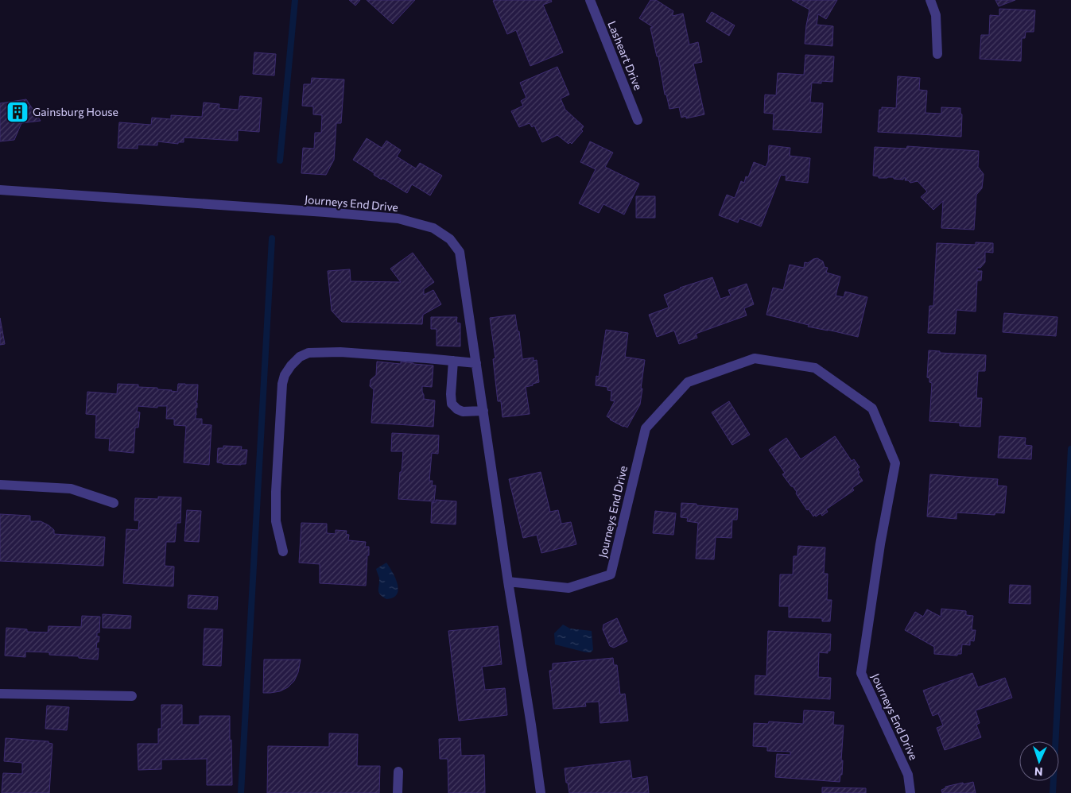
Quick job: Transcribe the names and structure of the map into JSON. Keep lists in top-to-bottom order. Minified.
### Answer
{"streets":{"street":["Lasheart Drive","Journeys End Drive"]},"places":{"building":["Gainsburg House"]},"north":"bottom"}
